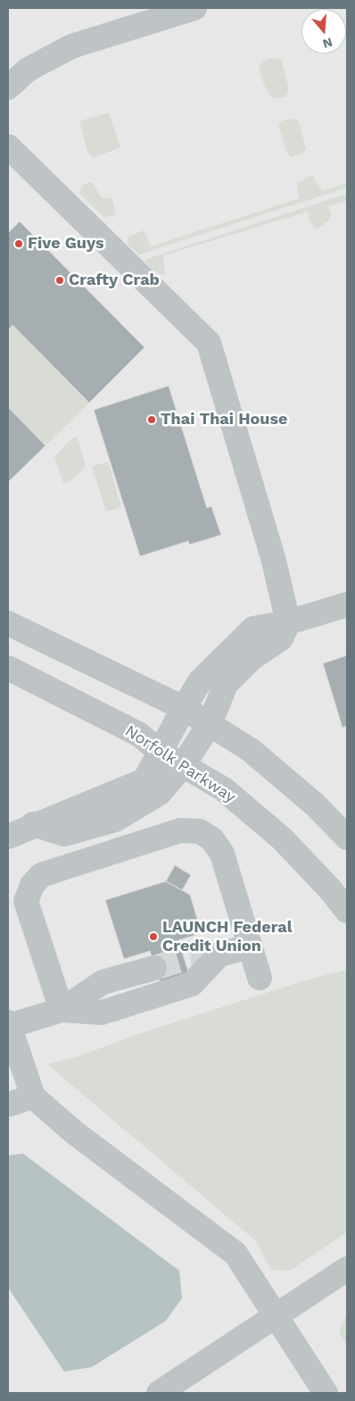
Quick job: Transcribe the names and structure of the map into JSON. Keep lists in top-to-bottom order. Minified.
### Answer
{"streets":{"street":["Norfolk Parkway"]},"places":["Five Guys","Crafty Crab","Thai Thai House","LAUNCH Federal Credit Union"],"north":"bottom"}
